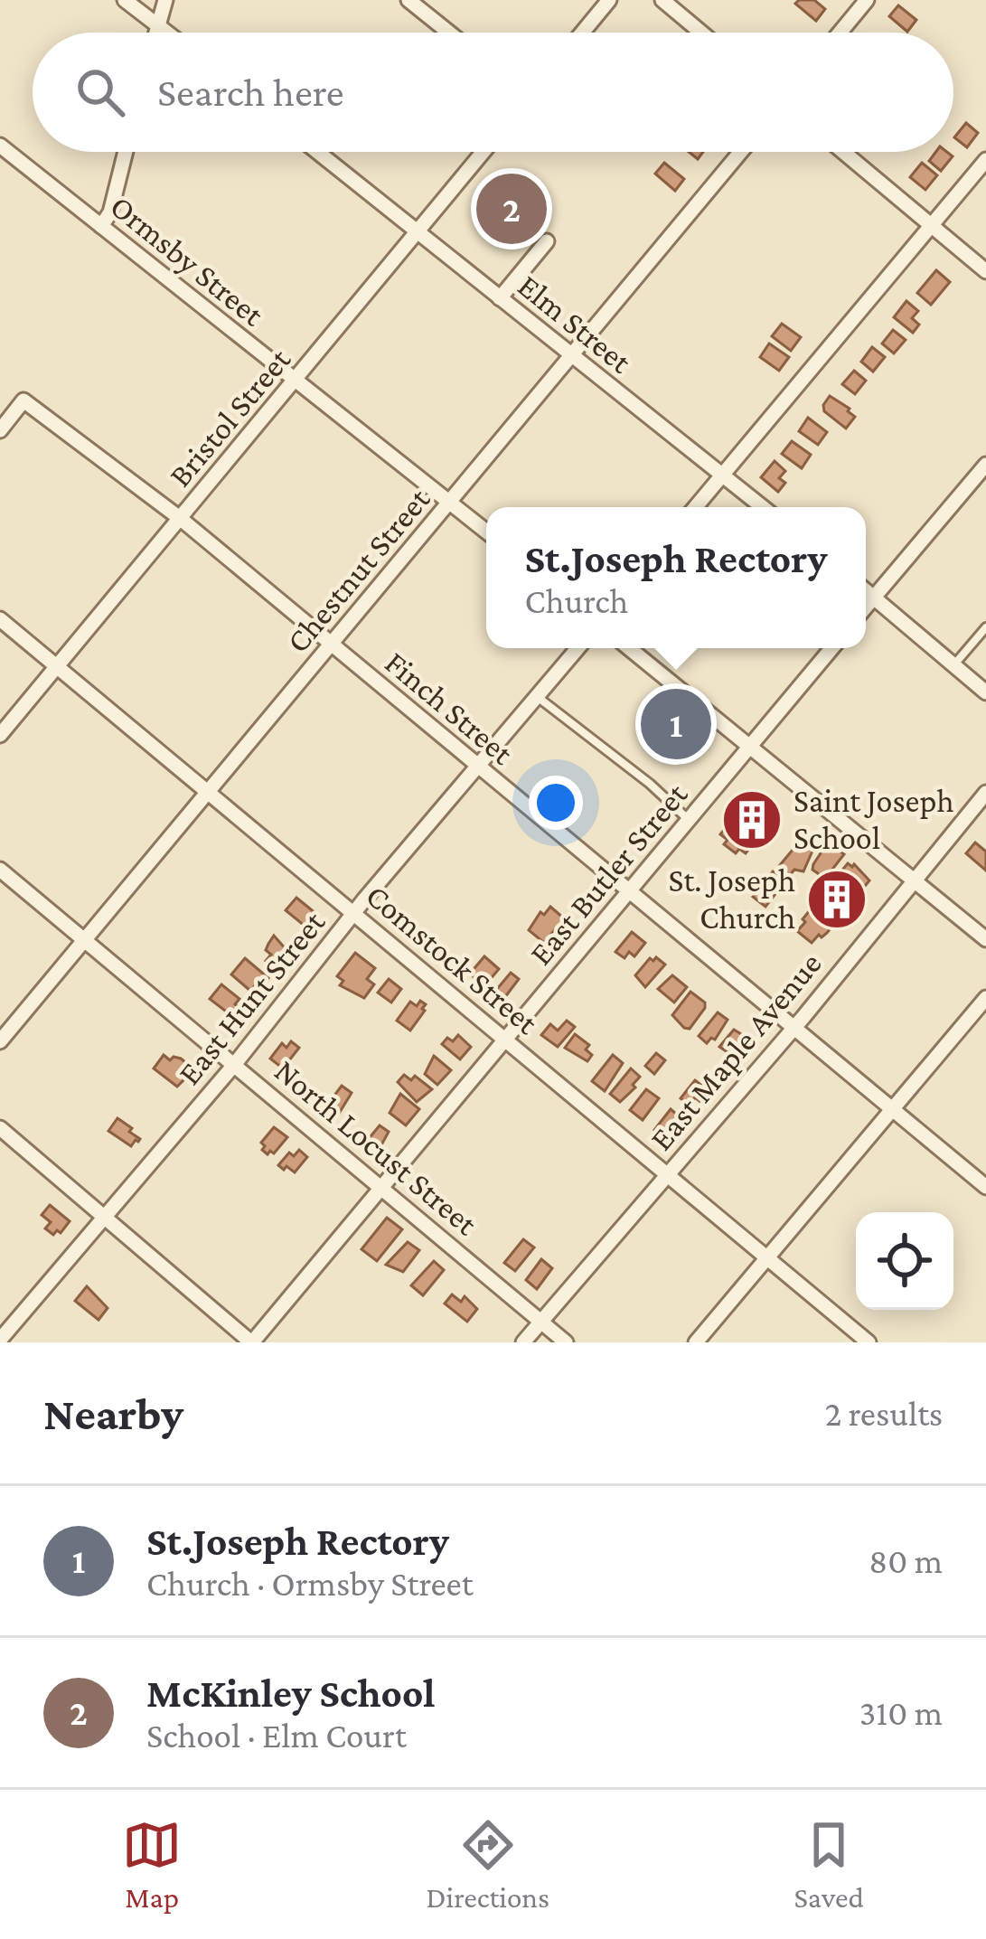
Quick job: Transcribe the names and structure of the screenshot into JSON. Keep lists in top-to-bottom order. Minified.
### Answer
{"streets":{"street":["Ormsby Street","Elm Street","Bristol Street","Chestnut Street","Finch Street","East Butler Street","Comstock Street","East Hunt Street","East Maple Avenue","North Locust Street"]},"crossings":[["Ormsby Street","Bristol Street"],["Ormsby Street","Chestnut Street"],["Elm Street","Bristol Street"],["Elm Street","Chestnut Street"],["Bristol Street","Finch Street"],["Bristol Street","Comstock Street"],["Chestnut Street","Finch Street"],["Chestnut Street","Comstock Street"],["Chestnut Street","North Locust Street"],["Finch Street","East Butler Street"],["Finch Street","East Hunt Street"],["Finch Street","East Maple Avenue"],["East Butler Street","Comstock Street"],["East Butler Street","North Locust Street"],["Comstock Street","East Hunt Street"],["Comstock Street","East Maple Avenue"],["East Hunt Street","North Locust Street"],["East Maple Avenue","North Locust Street"]],"places":{"building":["Saint Joseph School","St. Joseph Church"]},"page":{"search":"Search here","pins":["2","1"],"popup":["St.Joseph Rectory","Church"],"heading":["Nearby","2 results"],"list":[{"mark":"1","name":"St.Joseph Rectory","note":"Church · Ormsby Street","value":"80 m"},{"mark":"2","name":"McKinley School","note":"School · Elm Court","value":"310 m"}],"nav":["Map","Directions","Saved"]}}
